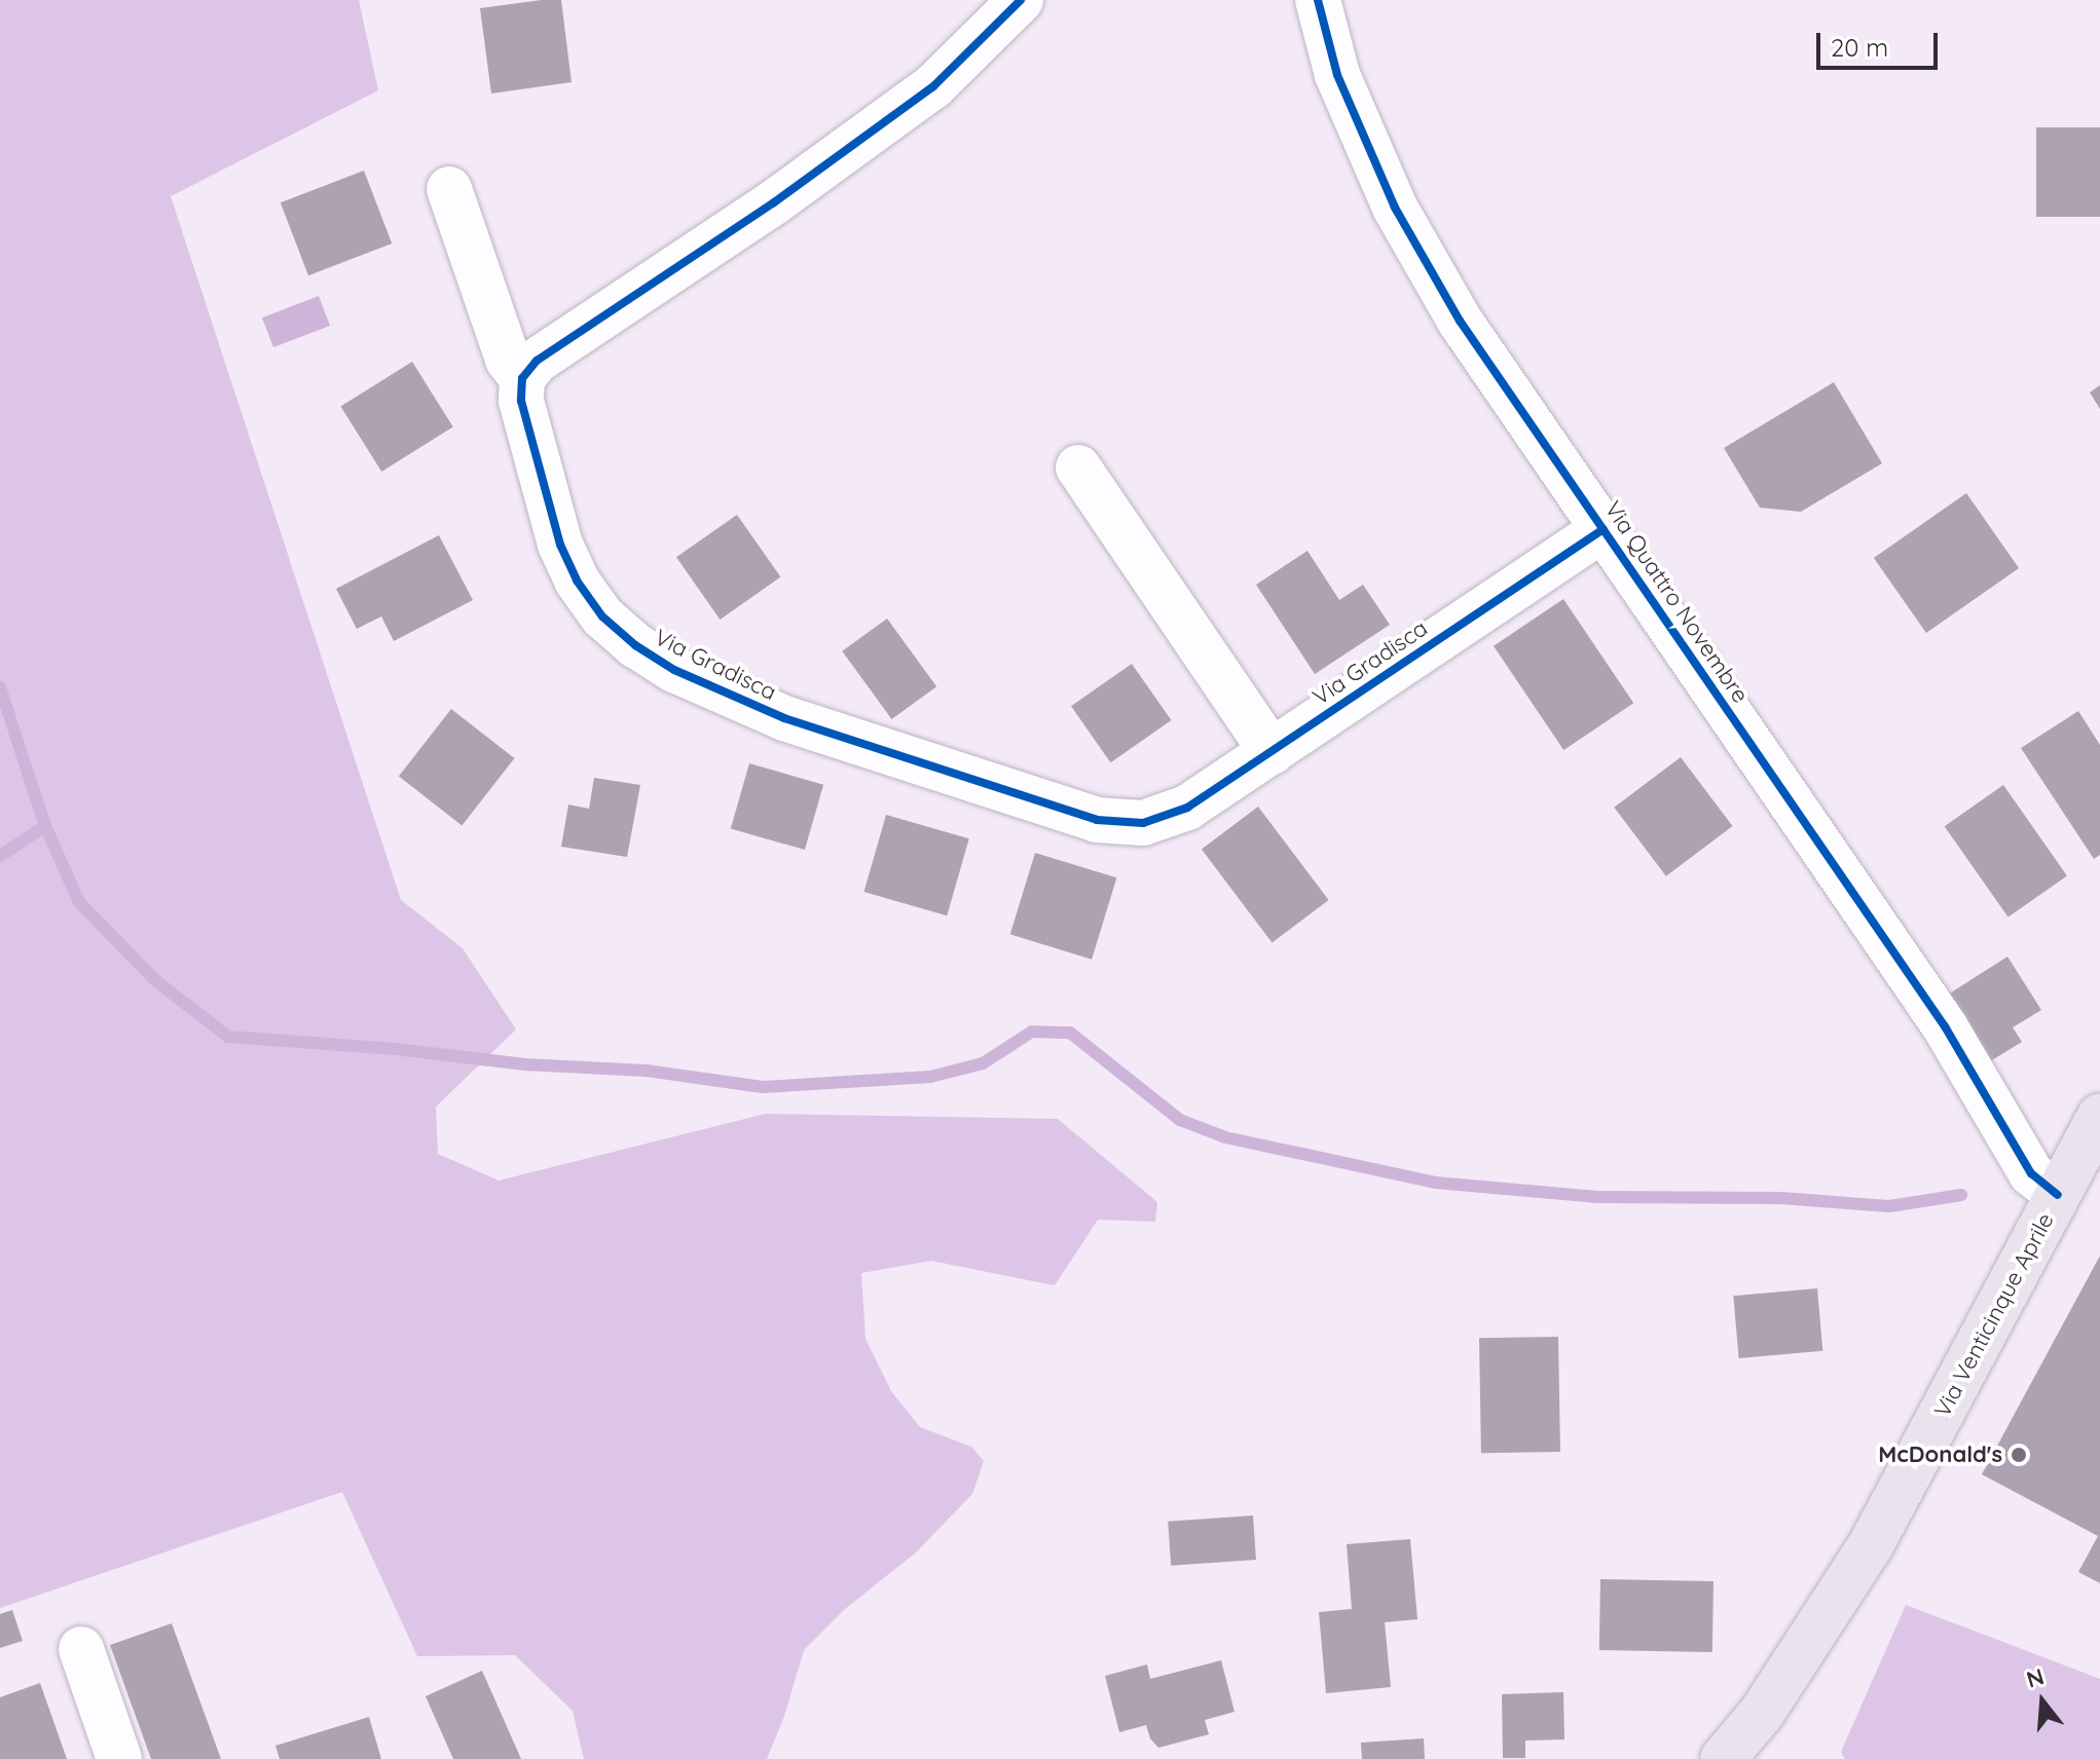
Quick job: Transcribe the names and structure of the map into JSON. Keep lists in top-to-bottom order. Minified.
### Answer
{"streets":{"main road":["Via Venticinque Aprile"],"street":["Via Quattro Novembre","Via Gradisca"]},"crossings":[["Via Quattro Novembre","Via Gradisca"],["Via Quattro Novembre","Via Venticinque Aprile"]],"places":["McDonald's"],"scale_bar":"20 m","north":"top"}
